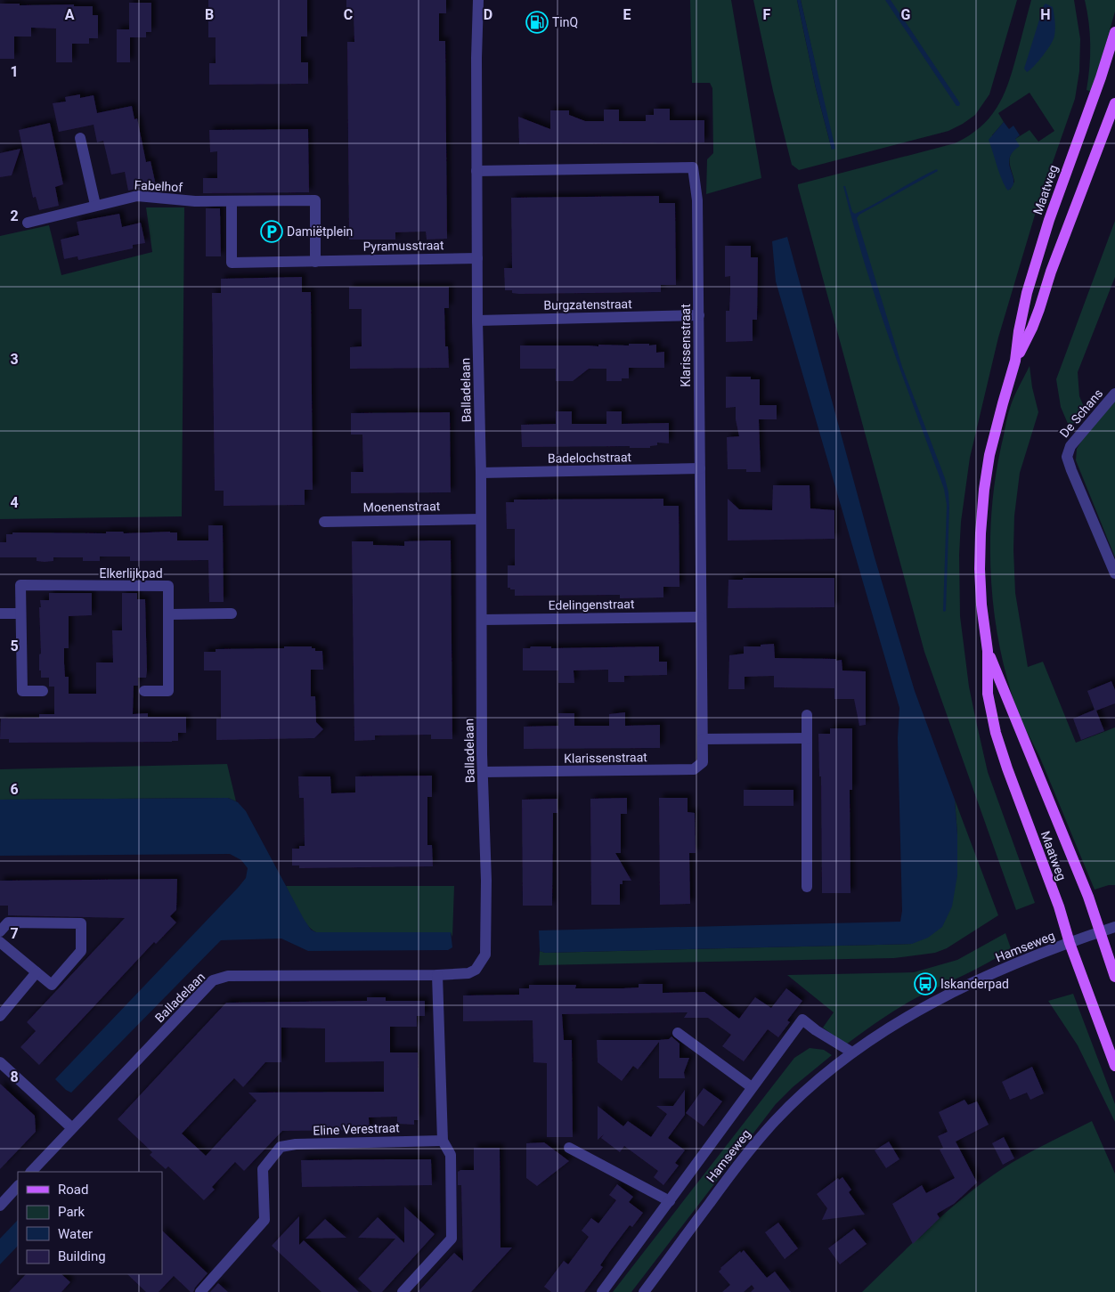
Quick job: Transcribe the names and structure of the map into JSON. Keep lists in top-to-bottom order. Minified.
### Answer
{"streets":{"main road":["Maatweg"],"street":["Fabelhof","Pyramusstraat","Burgzatenstraat","Klarissenstraat","Balladelaan","De Schans","Badelochstraat","Moenenstraat","Elkerlijkpad","Edelingenstraat","Hamseweg","Eline Verestraat"]},"crossings":[["Maatweg","Hamseweg"],["Pyramusstraat","Balladelaan"],["Burgzatenstraat","Klarissenstraat"],["Burgzatenstraat","Balladelaan"],["Klarissenstraat","Balladelaan"],["Klarissenstraat","Badelochstraat"],["Klarissenstraat","Edelingenstraat"],["Balladelaan","Badelochstraat"],["Balladelaan","Moenenstraat"],["Balladelaan","Edelingenstraat"]],"places":{"fuel station":["TinQ"],"parking":["Damiëtplein"],"bus stop":["Iskanderpad"]},"legend":["Road","Park","Water","Building"],"grid":{"columns":["A","B","C","D","E","F","G","H"],"rows":["1","2","3","4","5","6","7","8"]}}
